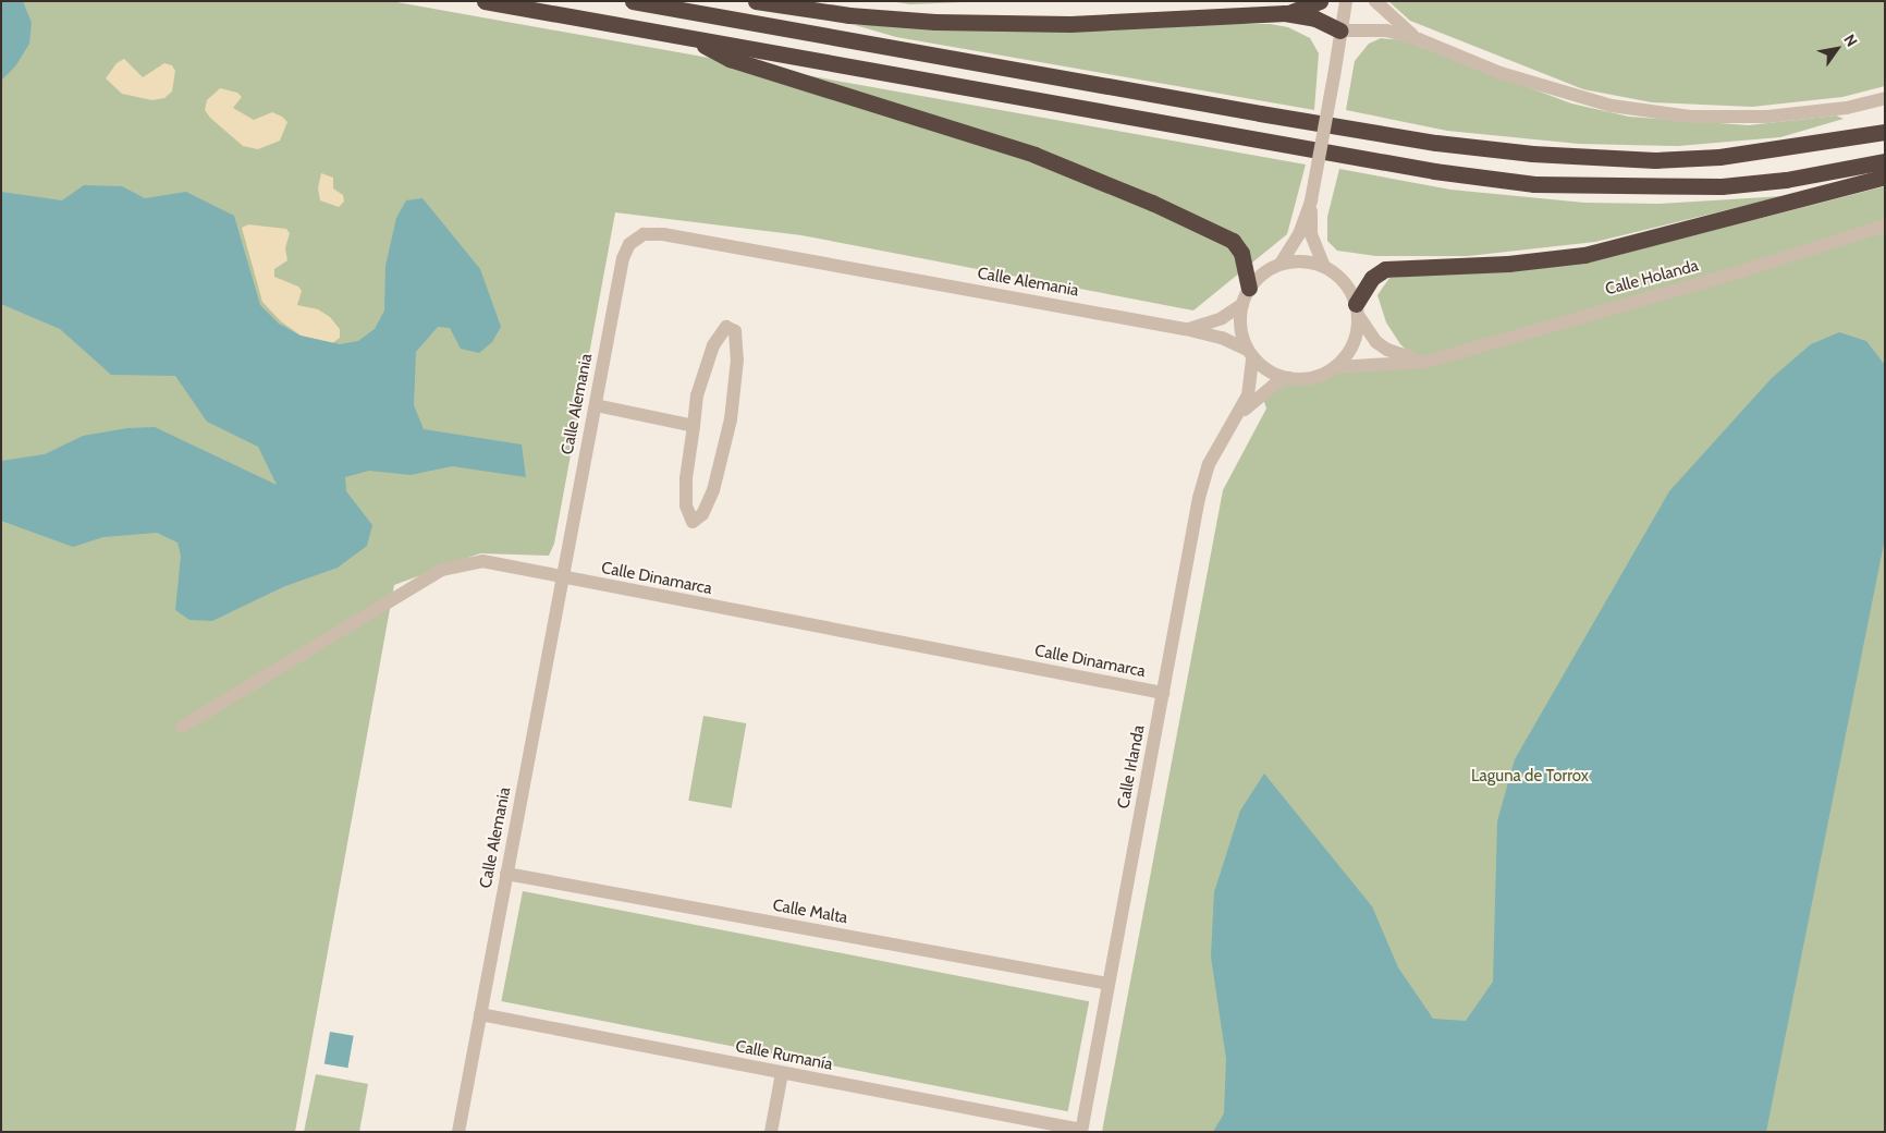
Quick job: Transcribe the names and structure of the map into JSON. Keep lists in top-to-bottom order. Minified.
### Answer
{"streets":{"street":["Calle Holanda","Calle Alemania","Calle Dinamarca","Calle Irlanda","Calle Malta","Calle Rumanía"]},"crossings":[["Calle Holanda","Calle Alemania"],["Calle Holanda","Calle Irlanda"],["Calle Alemania","Calle Dinamarca"],["Calle Alemania","Calle Irlanda"],["Calle Alemania","Calle Malta"],["Calle Alemania","Calle Rumanía"],["Calle Dinamarca","Calle Irlanda"],["Calle Irlanda","Calle Malta"],["Calle Irlanda","Calle Rumanía"]],"parks":["Laguna de Torrox"],"north":"top right"}
